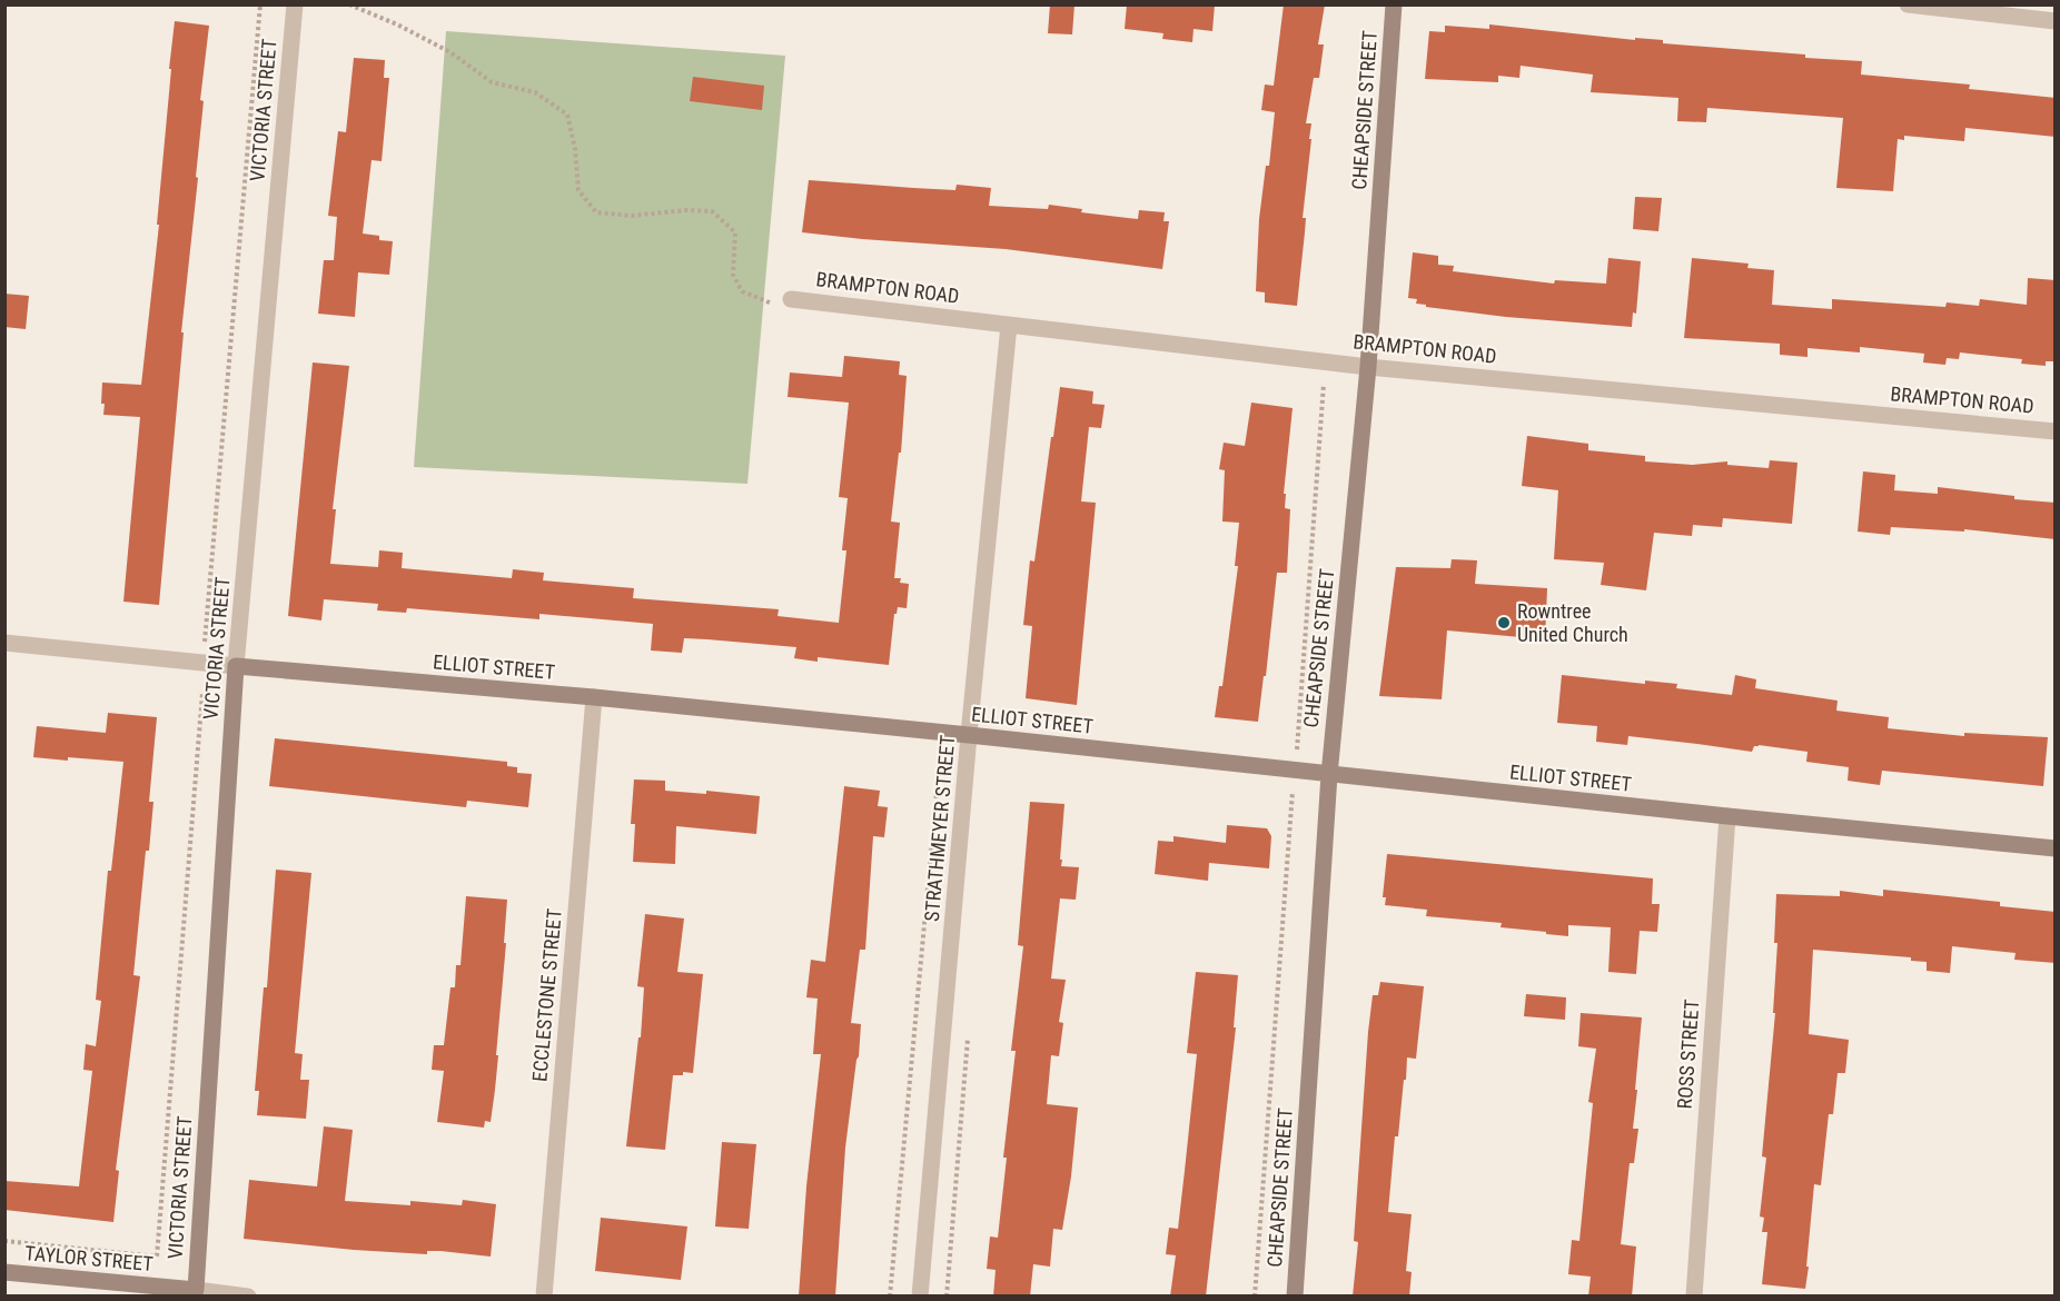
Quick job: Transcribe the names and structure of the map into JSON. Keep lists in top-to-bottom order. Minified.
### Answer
{"streets":{"street":["VICTORIA STREET","CHEAPSIDE STREET","BRAMPTON ROAD","ELLIOT STREET","STRATHMEYER STREET","ECCLESTONE STREET","ROSS STREET","TAYLOR STREET"]},"crossings":[["VICTORIA STREET","ELLIOT STREET"],["VICTORIA STREET","TAYLOR STREET"],["CHEAPSIDE STREET","BRAMPTON ROAD"],["CHEAPSIDE STREET","ELLIOT STREET"],["BRAMPTON ROAD","STRATHMEYER STREET"],["ELLIOT STREET","STRATHMEYER STREET"],["ELLIOT STREET","ECCLESTONE STREET"],["ELLIOT STREET","ROSS STREET"]],"places":["Rowntree United Church"]}
